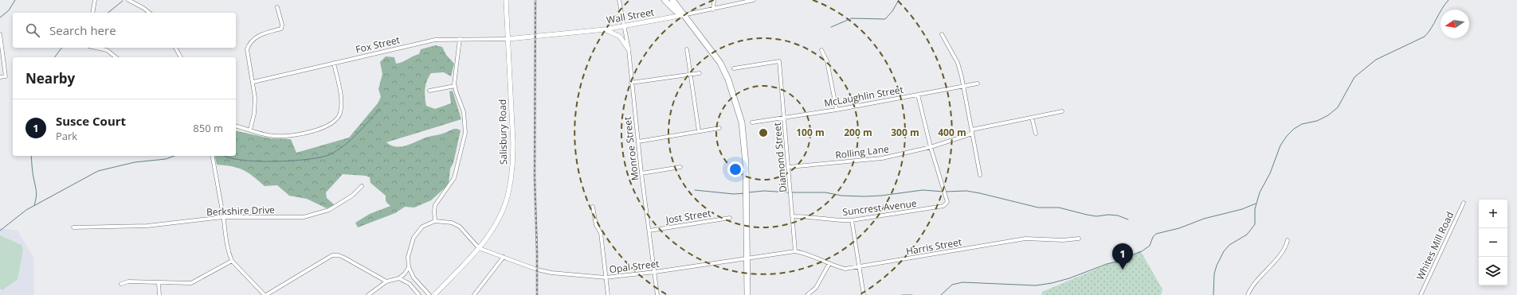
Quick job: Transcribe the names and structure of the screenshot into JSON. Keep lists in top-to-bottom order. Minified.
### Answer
{"streets":{"street":["Wall Street","Fox Street","McLaughlin Street","Salisbury Road","Monroe Street","Rolling Lane","Diamond Street","Suncrest Avenue","Berkshire Drive","Jost Street","Whites Mill Road","Harris Street","Opal Street"]},"crossings":[["Wall Street","Fox Street"],["Wall Street","Salisbury Road"],["Wall Street","Monroe Street"],["Fox Street","Salisbury Road"],["McLaughlin Street","Diamond Street"],["Salisbury Road","Opal Street"],["Monroe Street","Jost Street"],["Monroe Street","Opal Street"],["Rolling Lane","Diamond Street"],["Rolling Lane","Suncrest Avenue"],["Diamond Street","Suncrest Avenue"],["Diamond Street","Harris Street"],["Diamond Street","Opal Street"],["Harris Street","Opal Street"]],"north":"left","page":{"search":"Search here","heading":"Nearby","list":[{"mark":"1","name":"Susce Court","note":"Park","value":"850 m"}],"map_buttons":["+","−"],"pins":"1"},"rings":["100 m","200 m","300 m","400 m"]}
